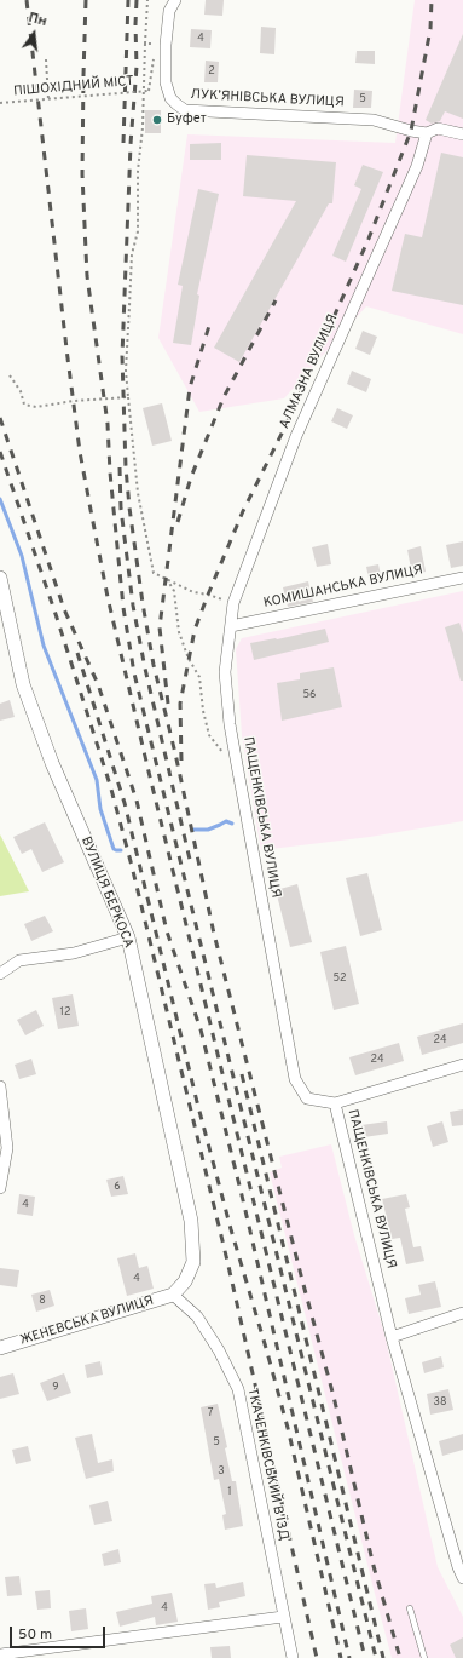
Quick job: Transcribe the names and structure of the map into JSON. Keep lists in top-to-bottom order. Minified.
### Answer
{"streets":{"street":["ЛУК’ЯНІВСЬКА ВУЛИЦЯ","АЛМАЗНА ВУЛИЦЯ","КОМИШАНСЬКА ВУЛИЦЯ","ПАЩЕНКІВСЬКА ВУЛИЦЯ","ВУЛИЦЯ БЕРКОСА","ЖЕНЕВСЬКА ВУЛИЦЯ","ТКАЧЕНКІВСЬКИЙ В'ЇЗД"],"path":["ПІШОХІДНИЙ МІСТ"]},"crossings":[["ЛУК’ЯНІВСЬКА ВУЛИЦЯ","АЛМАЗНА ВУЛИЦЯ"],["АЛМАЗНА ВУЛИЦЯ","КОМИШАНСЬКА ВУЛИЦЯ"],["АЛМАЗНА ВУЛИЦЯ","ПАЩЕНКІВСЬКА ВУЛИЦЯ"],["КОМИШАНСЬКА ВУЛИЦЯ","ПАЩЕНКІВСЬКА ВУЛИЦЯ"],["ВУЛИЦЯ БЕРКОСА","ЖЕНЕВСЬКА ВУЛИЦЯ"],["ВУЛИЦЯ БЕРКОСА","ТКАЧЕНКІВСЬКИЙ В'ЇЗД"],["ЖЕНЕВСЬКА ВУЛИЦЯ","ТКАЧЕНКІВСЬКИЙ В'ЇЗД"]],"places":["Буфет"],"house_numbers":["4","2","5","56","52","12","24","24","6","4","4","8","9","38","7","5","3","1","4"],"scale_bar":"50 m","north":"top"}
